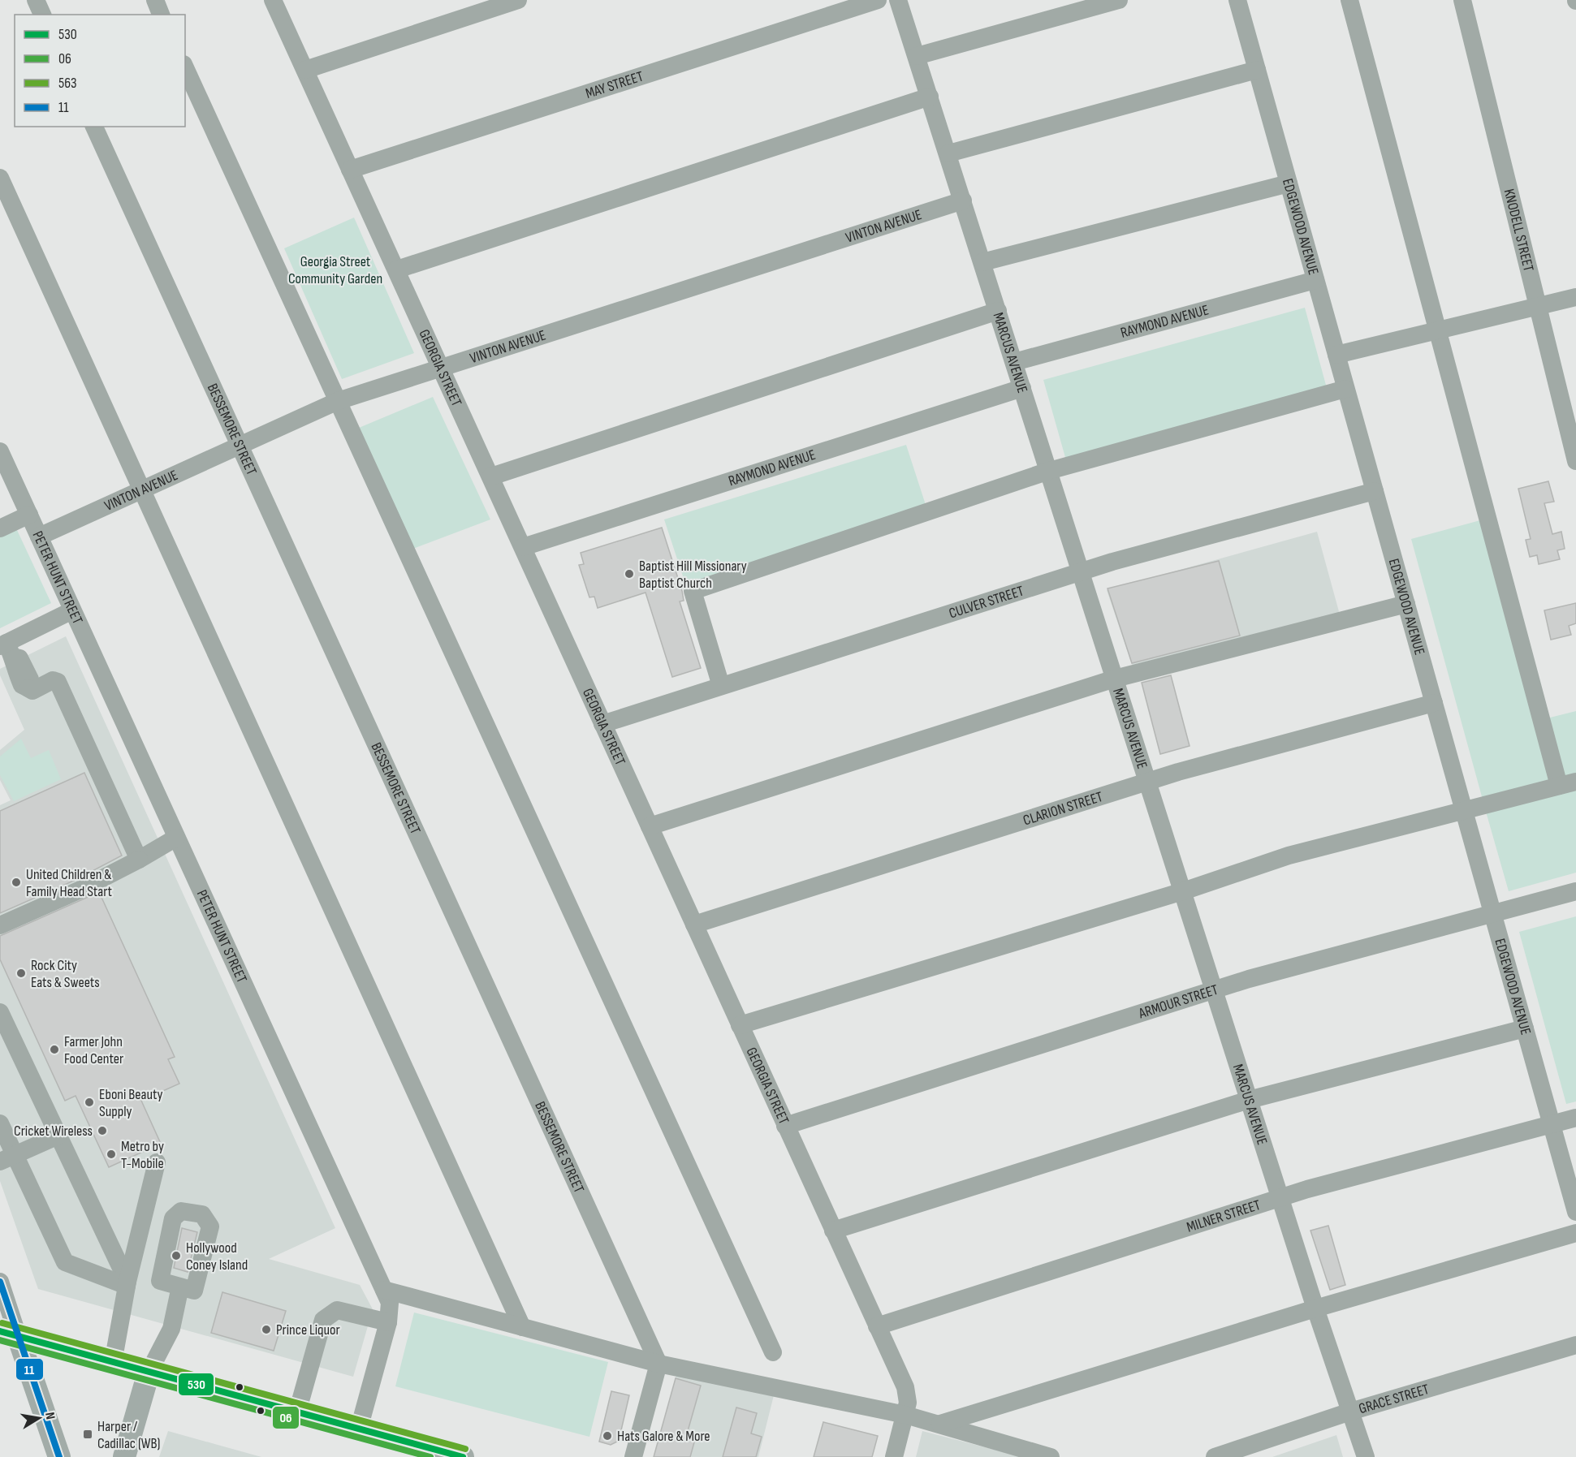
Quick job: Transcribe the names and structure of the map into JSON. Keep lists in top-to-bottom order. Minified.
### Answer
{"streets":{"street":["MAY STREET","VINTON AVENUE","EDGEWOOD AVENUE","KNODELL STREET","RAYMOND AVENUE","MARCUS AVENUE","GEORGIA STREET","BESSEMORE STREET","PETER HUNT STREET","CULVER STREET","CLARION STREET","ARMOUR STREET","MILNER STREET","GRACE STREET"]},"crossings":[["MAY STREET","GEORGIA STREET"],["VINTON AVENUE","MARCUS AVENUE"],["VINTON AVENUE","GEORGIA STREET"],["VINTON AVENUE","BESSEMORE STREET"],["VINTON AVENUE","PETER HUNT STREET"],["EDGEWOOD AVENUE","RAYMOND AVENUE"],["EDGEWOOD AVENUE","CULVER STREET"],["EDGEWOOD AVENUE","CLARION STREET"],["EDGEWOOD AVENUE","ARMOUR STREET"],["EDGEWOOD AVENUE","MILNER STREET"],["RAYMOND AVENUE","MARCUS AVENUE"],["RAYMOND AVENUE","GEORGIA STREET"],["MARCUS AVENUE","CULVER STREET"],["MARCUS AVENUE","CLARION STREET"],["MARCUS AVENUE","ARMOUR STREET"],["MARCUS AVENUE","MILNER STREET"],["MARCUS AVENUE","GRACE STREET"],["GEORGIA STREET","CULVER STREET"],["GEORGIA STREET","CLARION STREET"],["GEORGIA STREET","ARMOUR STREET"],["GEORGIA STREET","MILNER STREET"]],"parks":["Georgia Street Community Garden"],"places":{"other":["Baptist Hill Missionary Baptist Church","United Children & Family Head Start","Rock City Eats & Sweets","Farmer John Food Center","Eboni Beauty Supply","Cricket Wireless","Metro by T-Mobile","Hollywood Coney Island","Prince Liquor","Hats Galore & More"],"transit":["Harper / Cadillac (WB)"]},"lines":["transit line 11","transit line 563","transit line 530","transit line 06"],"legend":["530","06","563","11"],"north":"right"}
